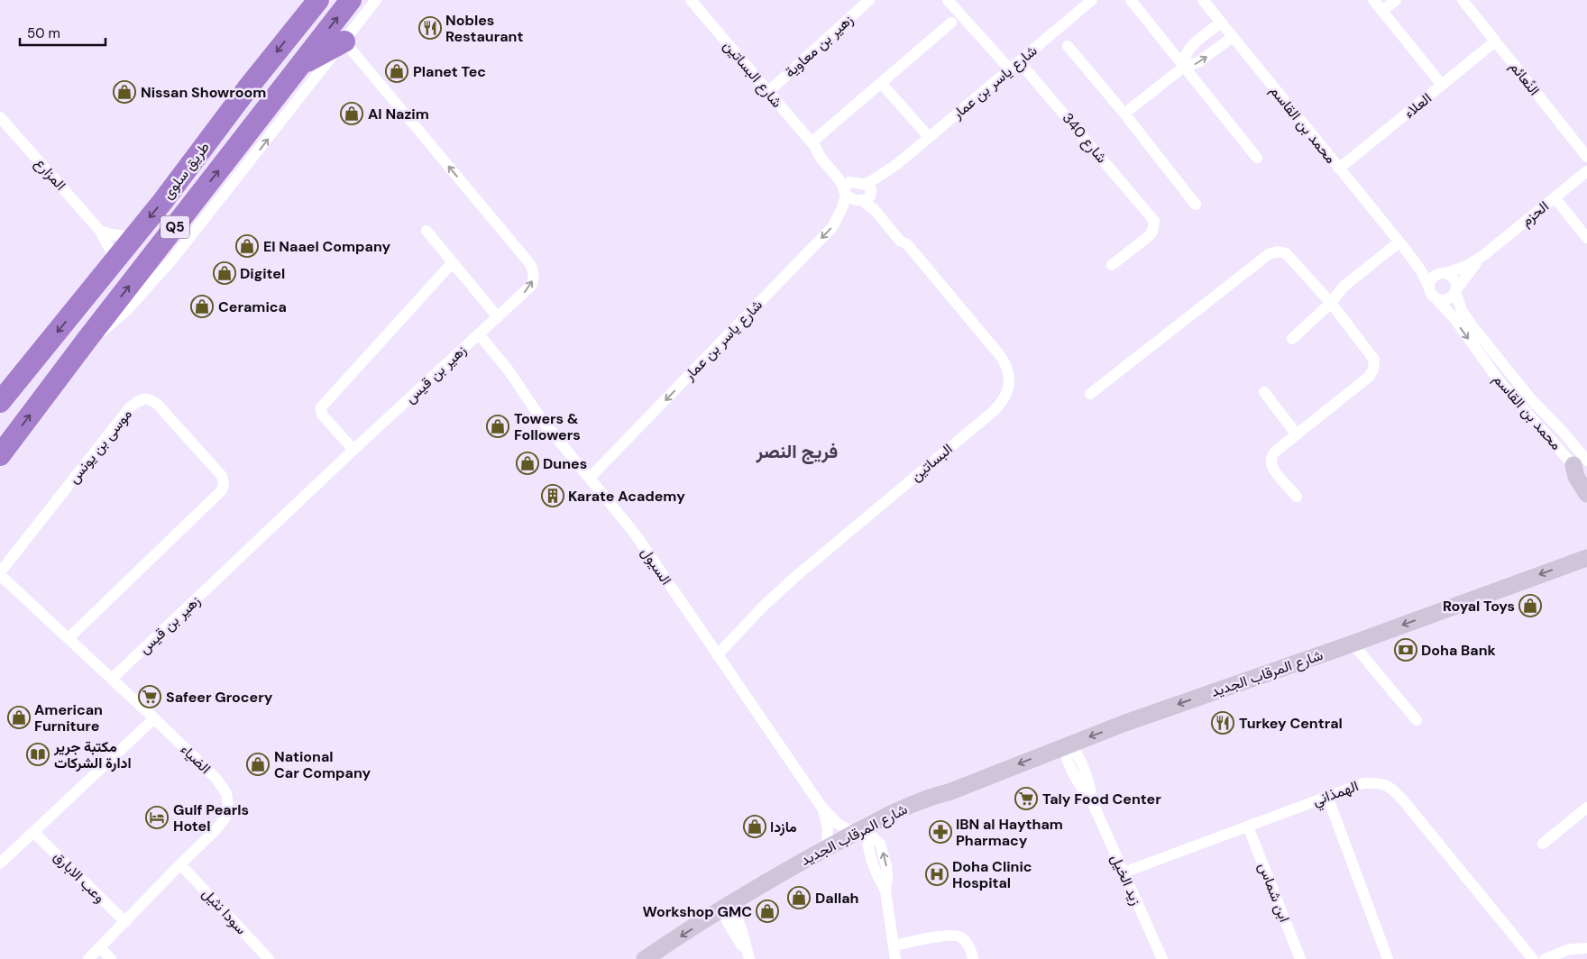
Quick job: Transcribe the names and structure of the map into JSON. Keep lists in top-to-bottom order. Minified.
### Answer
{"streets":{"highway":["طريق سلوى","Q5"],"street":["زهير بن معاوية","شارع البساتين","النًعائم","شارع ياسر بن عمار","العلاء","محمد بن القاسم","شارع 340","المزارع","الحزم","زهير بن قيس","موسى بن يونس","البساتين","السيول","شارع المرقاب الجديد","الضياء","الهمذاني","وعب الابارق","زيد الخيل","ابن شماس","سودا نثيل"]},"crossings":[["زهير بن معاوية","شارع البساتين"],["شارع البساتين","شارع ياسر بن عمار"],["شارع البساتين","البساتين"],["النًعائم","العلاء"],["شارع ياسر بن عمار","شارع 340"],["شارع ياسر بن عمار","البساتين"],["شارع ياسر بن عمار","السيول"],["العلاء","محمد بن القاسم"],["محمد بن القاسم","الحزم"],["طريق سلوى","المزارع"],["طريق سلوى","زهير بن قيس"],["زهير بن قيس","السيول"],["زهير بن قيس","الضياء"],["موسى بن يونس","الضياء"],["البساتين","السيول"],["السيول","شارع المرقاب الجديد"],["شارع المرقاب الجديد","زيد الخيل"],["الضياء","وعب الابارق"],["الضياء","سودا نثيل"],["الهمذاني","زيد الخيل"],["الهمذاني","ابن شماس"]],"one_way":["شارع ياسر بن عمار","شارع المرقاب الجديد"],"districts":["فريج النصر"],"places":{"restaurant":["Nobles Restaurant","Turkey Central"],"shop":["Planet Tec","Nissan Showroom","Al Nazim","El Naael Company","Digitel","Ceramica","Towers & Followers","Dunes","Royal Toys","American Furniture","National Car Company","مازدا","Dallah","Workshop GMC"],"building":["Karate Academy"],"bank":["Doha Bank"],"supermarket":["Safeer Grocery","Taly Food Center"],"library":["مكتبة جرير ادارة الشركات"],"hotel":["Gulf Pearls Hotel"],"pharmacy":["IBN al Haytham Pharmacy"],"hospital":["Doha Clinic Hospital"]},"scale_bar":"50 m"}
